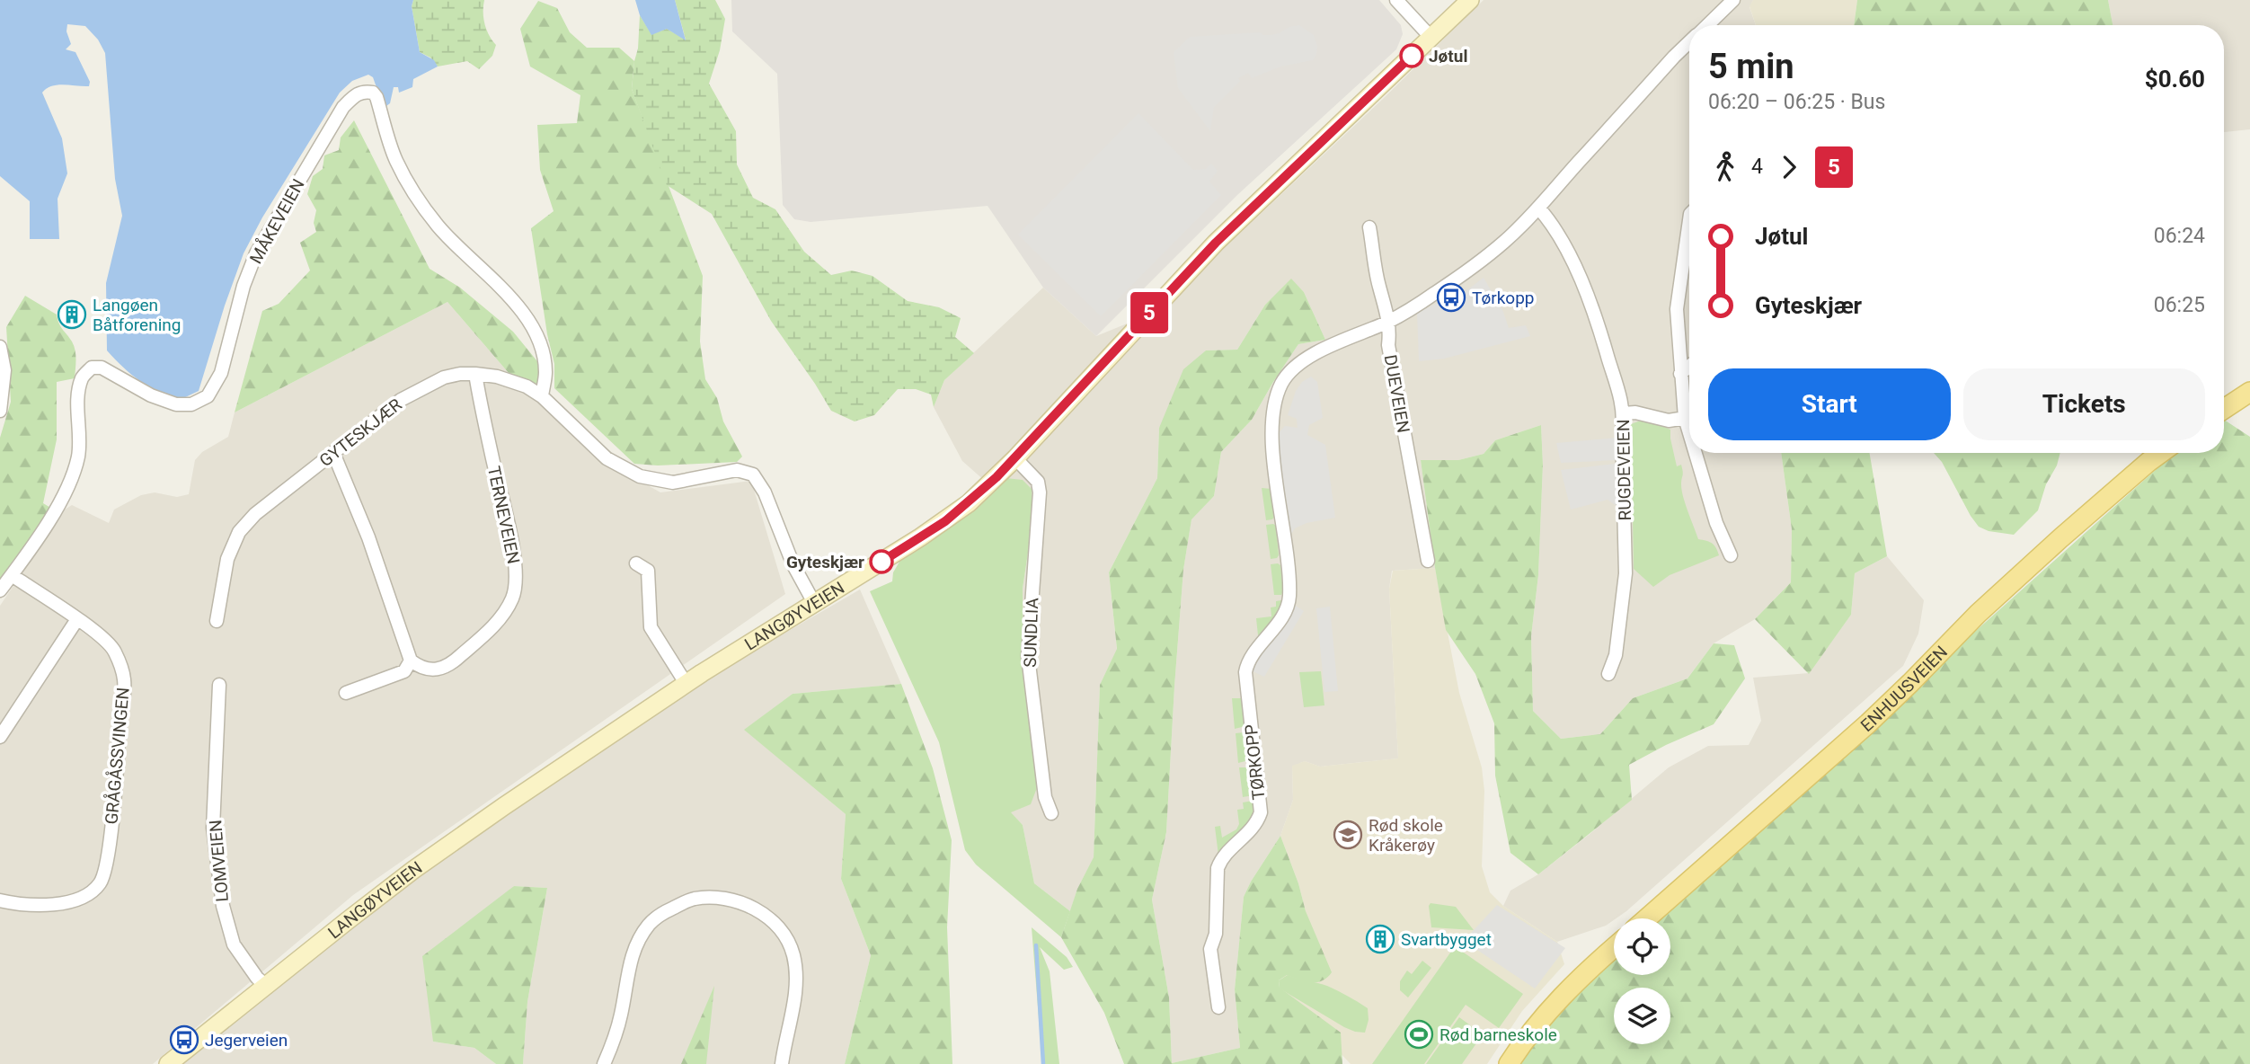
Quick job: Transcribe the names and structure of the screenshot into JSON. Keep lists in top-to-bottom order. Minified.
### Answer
{"streets":{"main road":["LANGØYVEIEN","ENHUUSVEIEN"],"street":["MÅKEVEIEN","DUEVEIEN","GYTESKJÆR","RUGDEVEIEN","TERNEVEIEN","SUNDLIA","GRÅGÅSSVINGEN","TØRKOPP","LOMVEIEN"]},"crossings":[["MÅKEVEIEN","GYTESKJÆR"],["MÅKEVEIEN","GRÅGÅSSVINGEN"],["DUEVEIEN","TØRKOPP"],["GYTESKJÆR","TERNEVEIEN"],["GYTESKJÆR","LANGØYVEIEN"],["RUGDEVEIEN","TØRKOPP"],["LANGØYVEIEN","SUNDLIA"],["LANGØYVEIEN","LOMVEIEN"]],"places":{"other":["Jøtul","Gyteskjær"],"bus stop":["Tørkopp","Jegerveien"],"building":["Langøen Båtforening","Svartbygget"],"school or university":["Rød skole Kråkerøy"],"sports":["Rød barneskole"]},"lines":["bus line 5"],"page":{"on_map":"5","heading":["5 min","06:20 – 06:25 · Bus","$0.60"],"legs":["4","5"],"list":[{"name":"Jøtul","value":"06:24"},{"name":"Gyteskjær","value":"06:25"}],"buttons":["Start","Tickets"]}}
